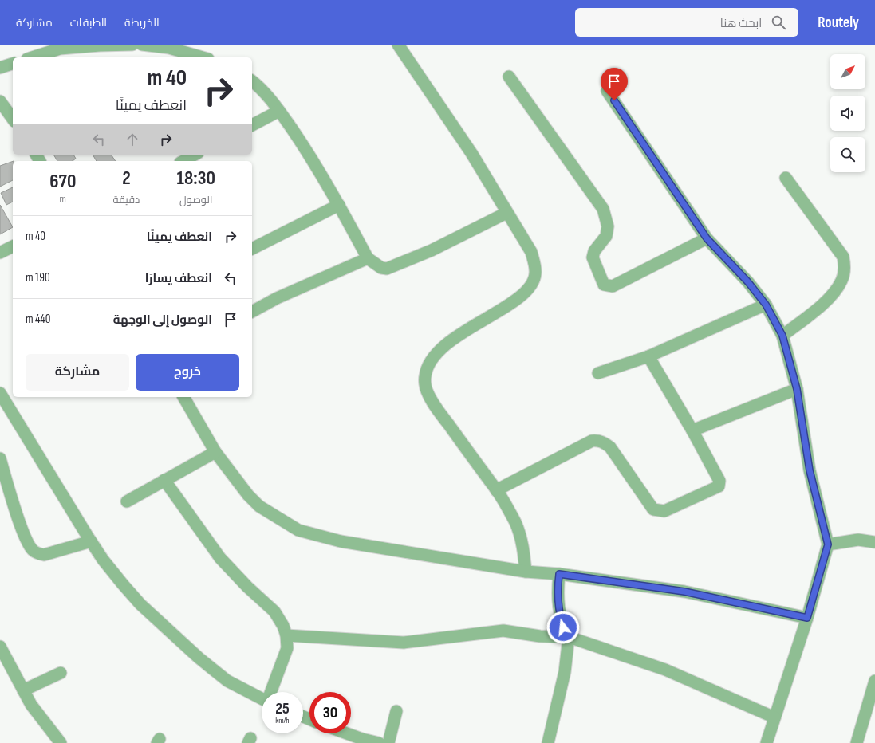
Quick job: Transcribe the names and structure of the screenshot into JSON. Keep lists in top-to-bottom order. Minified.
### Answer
{"north":"top right","page":{"header":"Routely","search":"ابحث هنا","nav":["الخريطة","الطبقات","مشاركة"],"turn":["40 m","انعطف يمينًا"],"eta":["18:30","الوصول","2","دقيقة","670","m"],"list":[{"name":"انعطف يمينًا","value":"40 m"},{"name":"انعطف يسارًا","value":"190 m"},{"name":"الوصول إلى الوجهة","value":"440 m"}],"buttons":["خروج","مشاركة"],"speed":"25 km/h","limit":"30"}}
